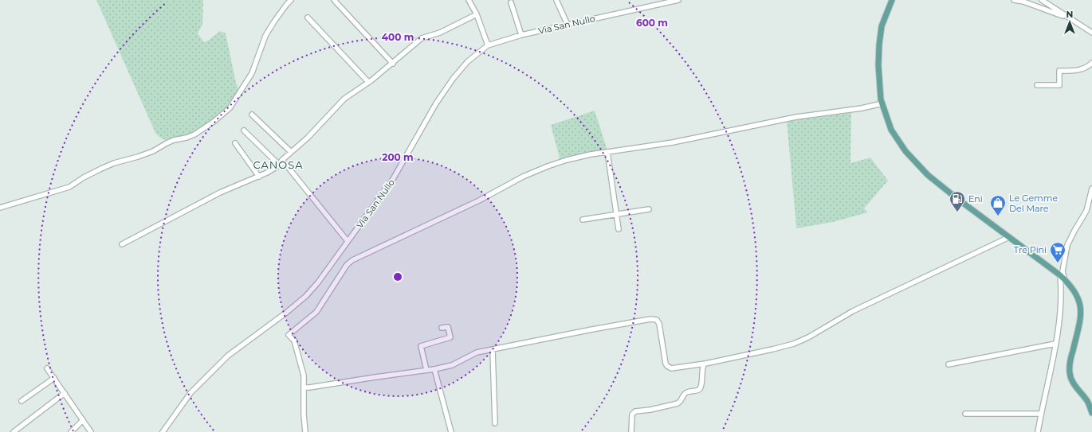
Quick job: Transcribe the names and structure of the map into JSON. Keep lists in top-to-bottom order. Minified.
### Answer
{"streets":{"street":["Via San Nullo"]},"districts":["CANOSA"],"places":{"fuel station":["Eni"],"shop":["Le Gemme Del Mare"],"supermarket":["Tre Pini"]},"north":"top","rings":["600 m","400 m","200 m"]}
